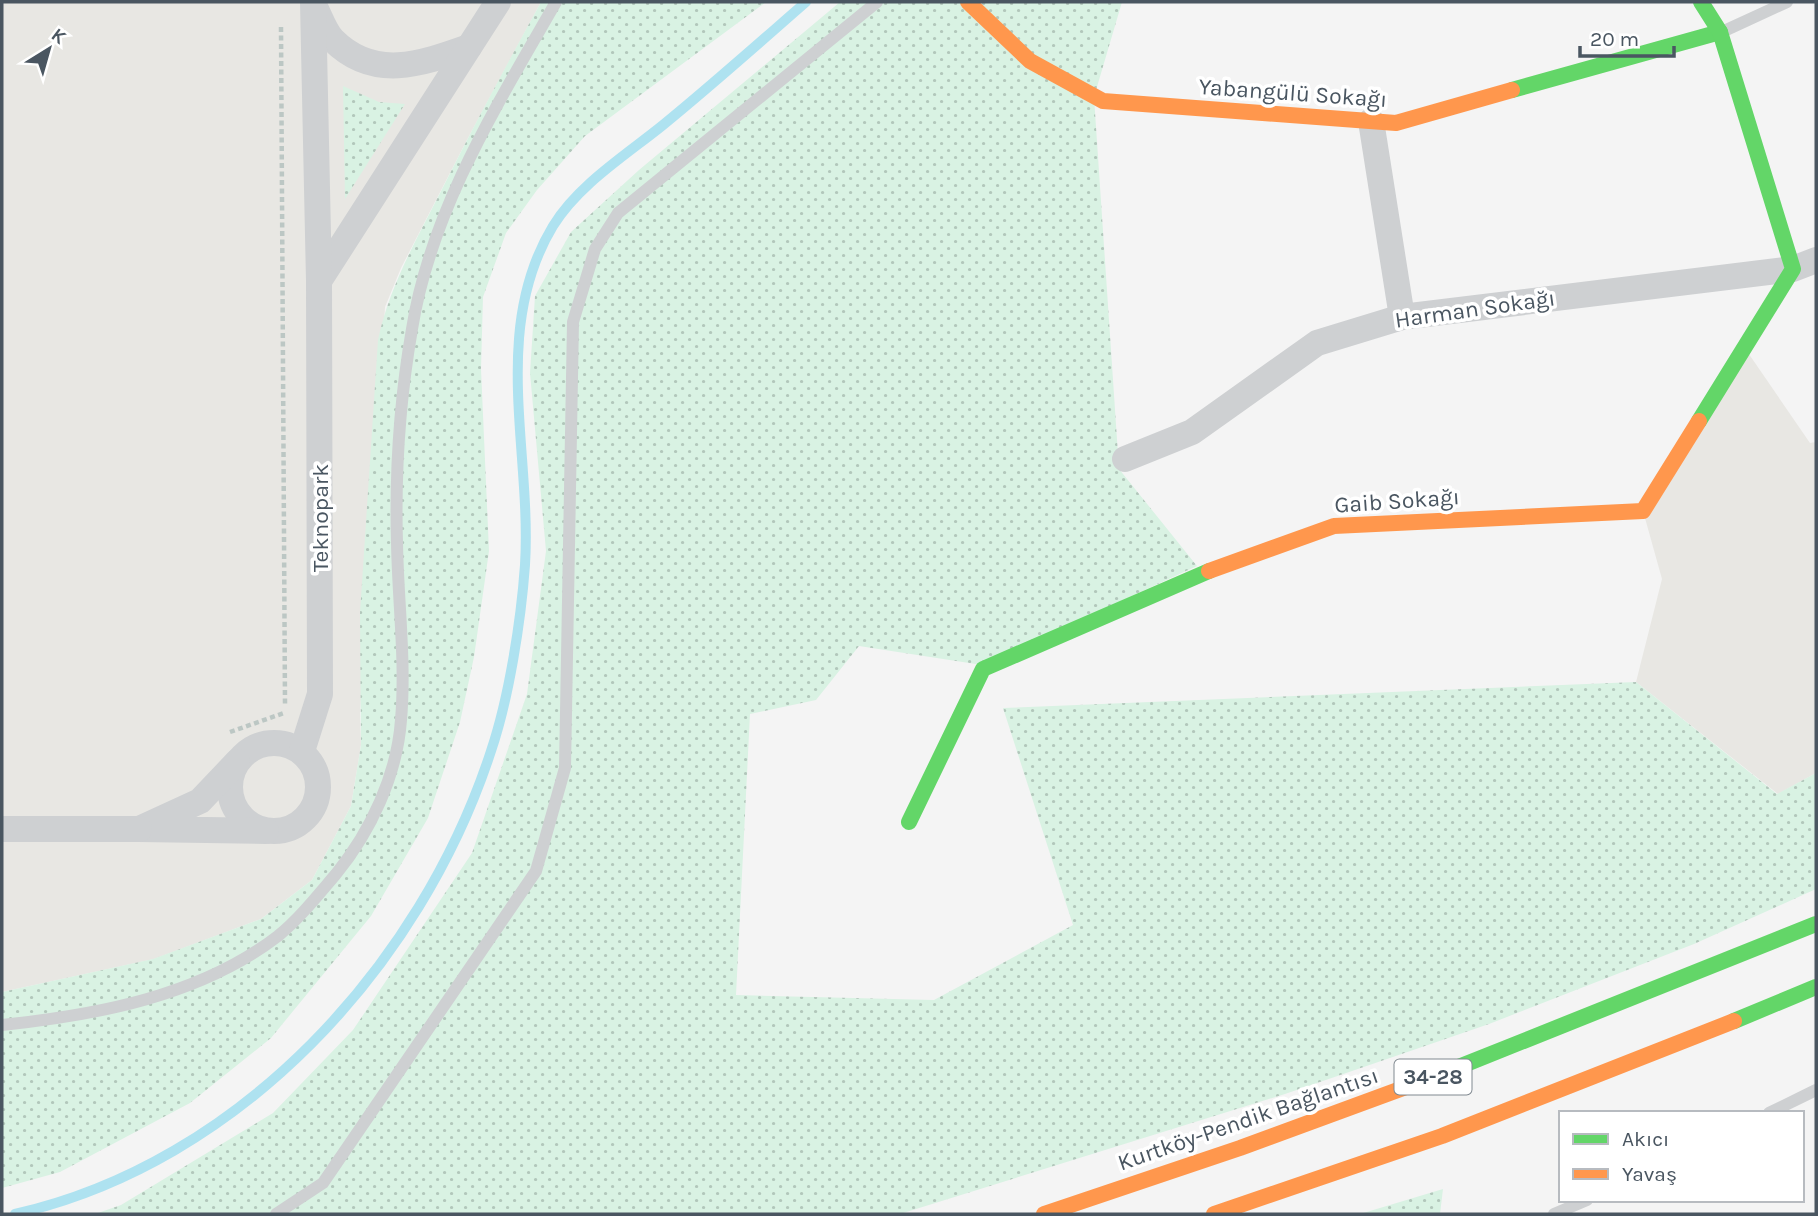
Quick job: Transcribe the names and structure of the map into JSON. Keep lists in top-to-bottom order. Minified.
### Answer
{"streets":{"main road":["Yabangülü Sokağı","Gaib Sokağı","34-28","Kurtköy-Pendik Bağlantısı"],"street":["Harman Sokağı","Teknopark"]},"crossings":[["Harman Sokağı","Gaib Sokağı"]],"legend":["Akıcı","Yavaş"],"scale_bar":"20 m","north":"top right"}
